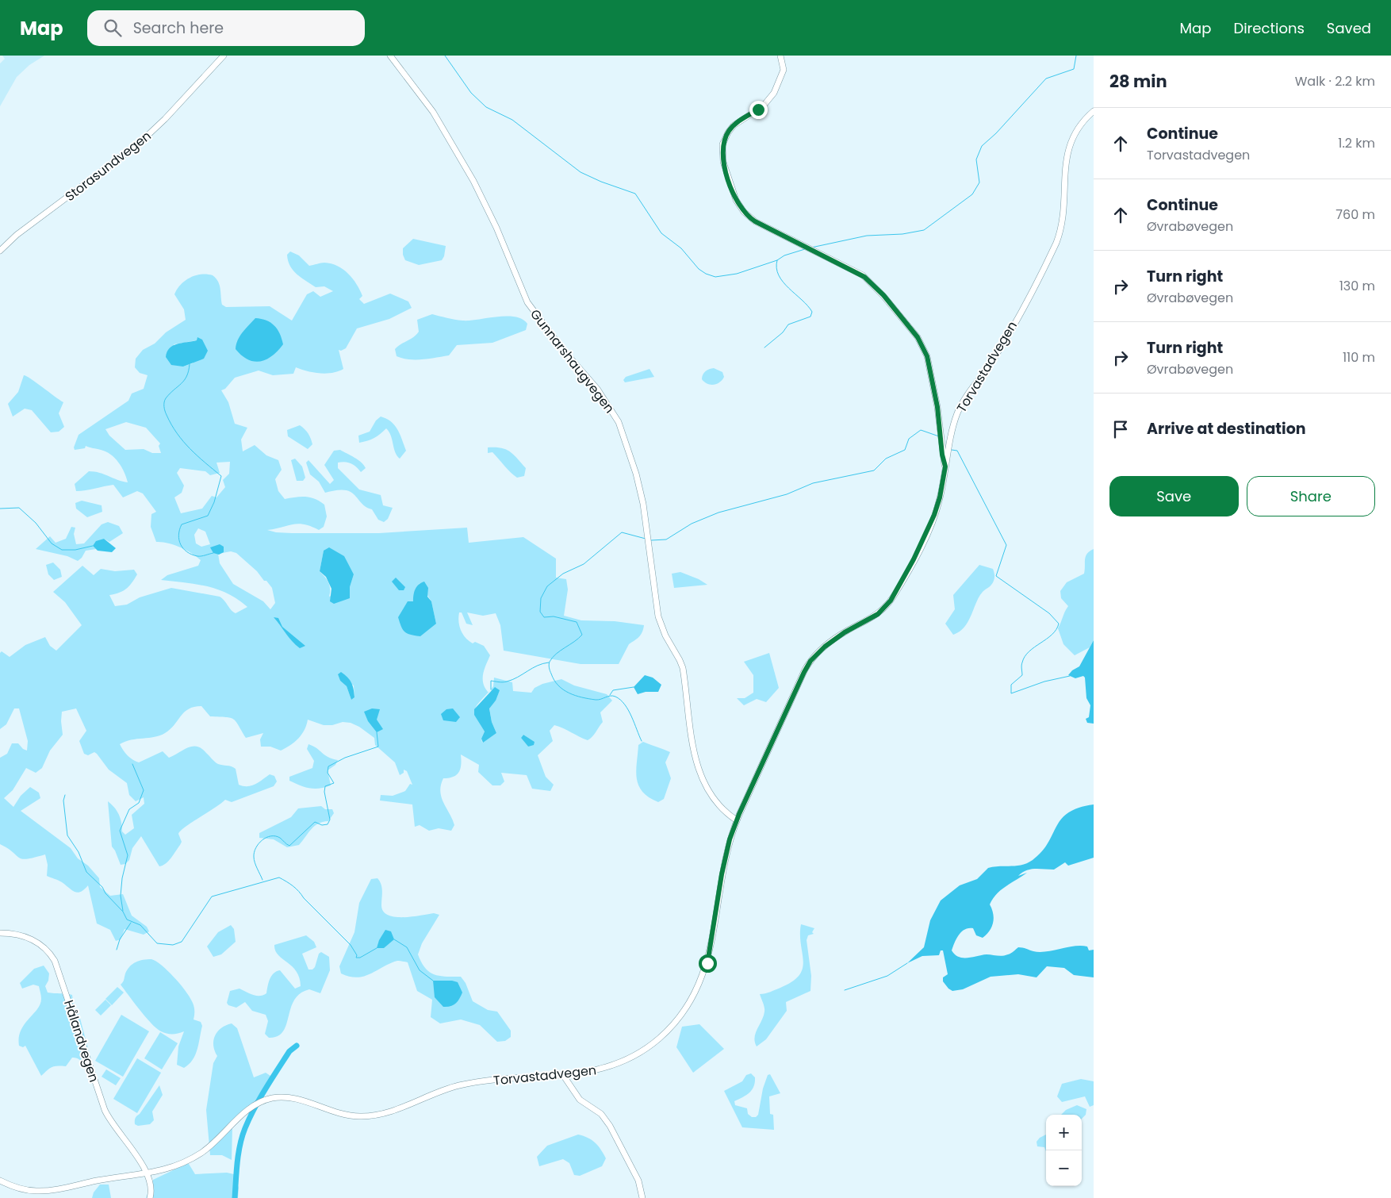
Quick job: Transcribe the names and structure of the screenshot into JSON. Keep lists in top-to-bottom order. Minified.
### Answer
{"streets":{"main road":["Storasundvegen","Gunnarshaugvegen","Torvastadvegen","Hålandvegen"]},"crossings":[["Gunnarshaugvegen","Torvastadvegen"],["Torvastadvegen","Hålandvegen"]],"page":{"header":"Map","search":"Search here","nav":["Map","Directions","Saved"],"heading":["28 min","Walk · 2.2 km"],"list":[["Continue","Torvastadvegen","1.2 km"],["Continue","Øvrabøvegen","760 m"],["Turn right","Øvrabøvegen","130 m"],["Turn right","Øvrabøvegen","110 m"],"Arrive at destination"],"buttons":["Save","Share"],"map_buttons":["+","−"]}}
